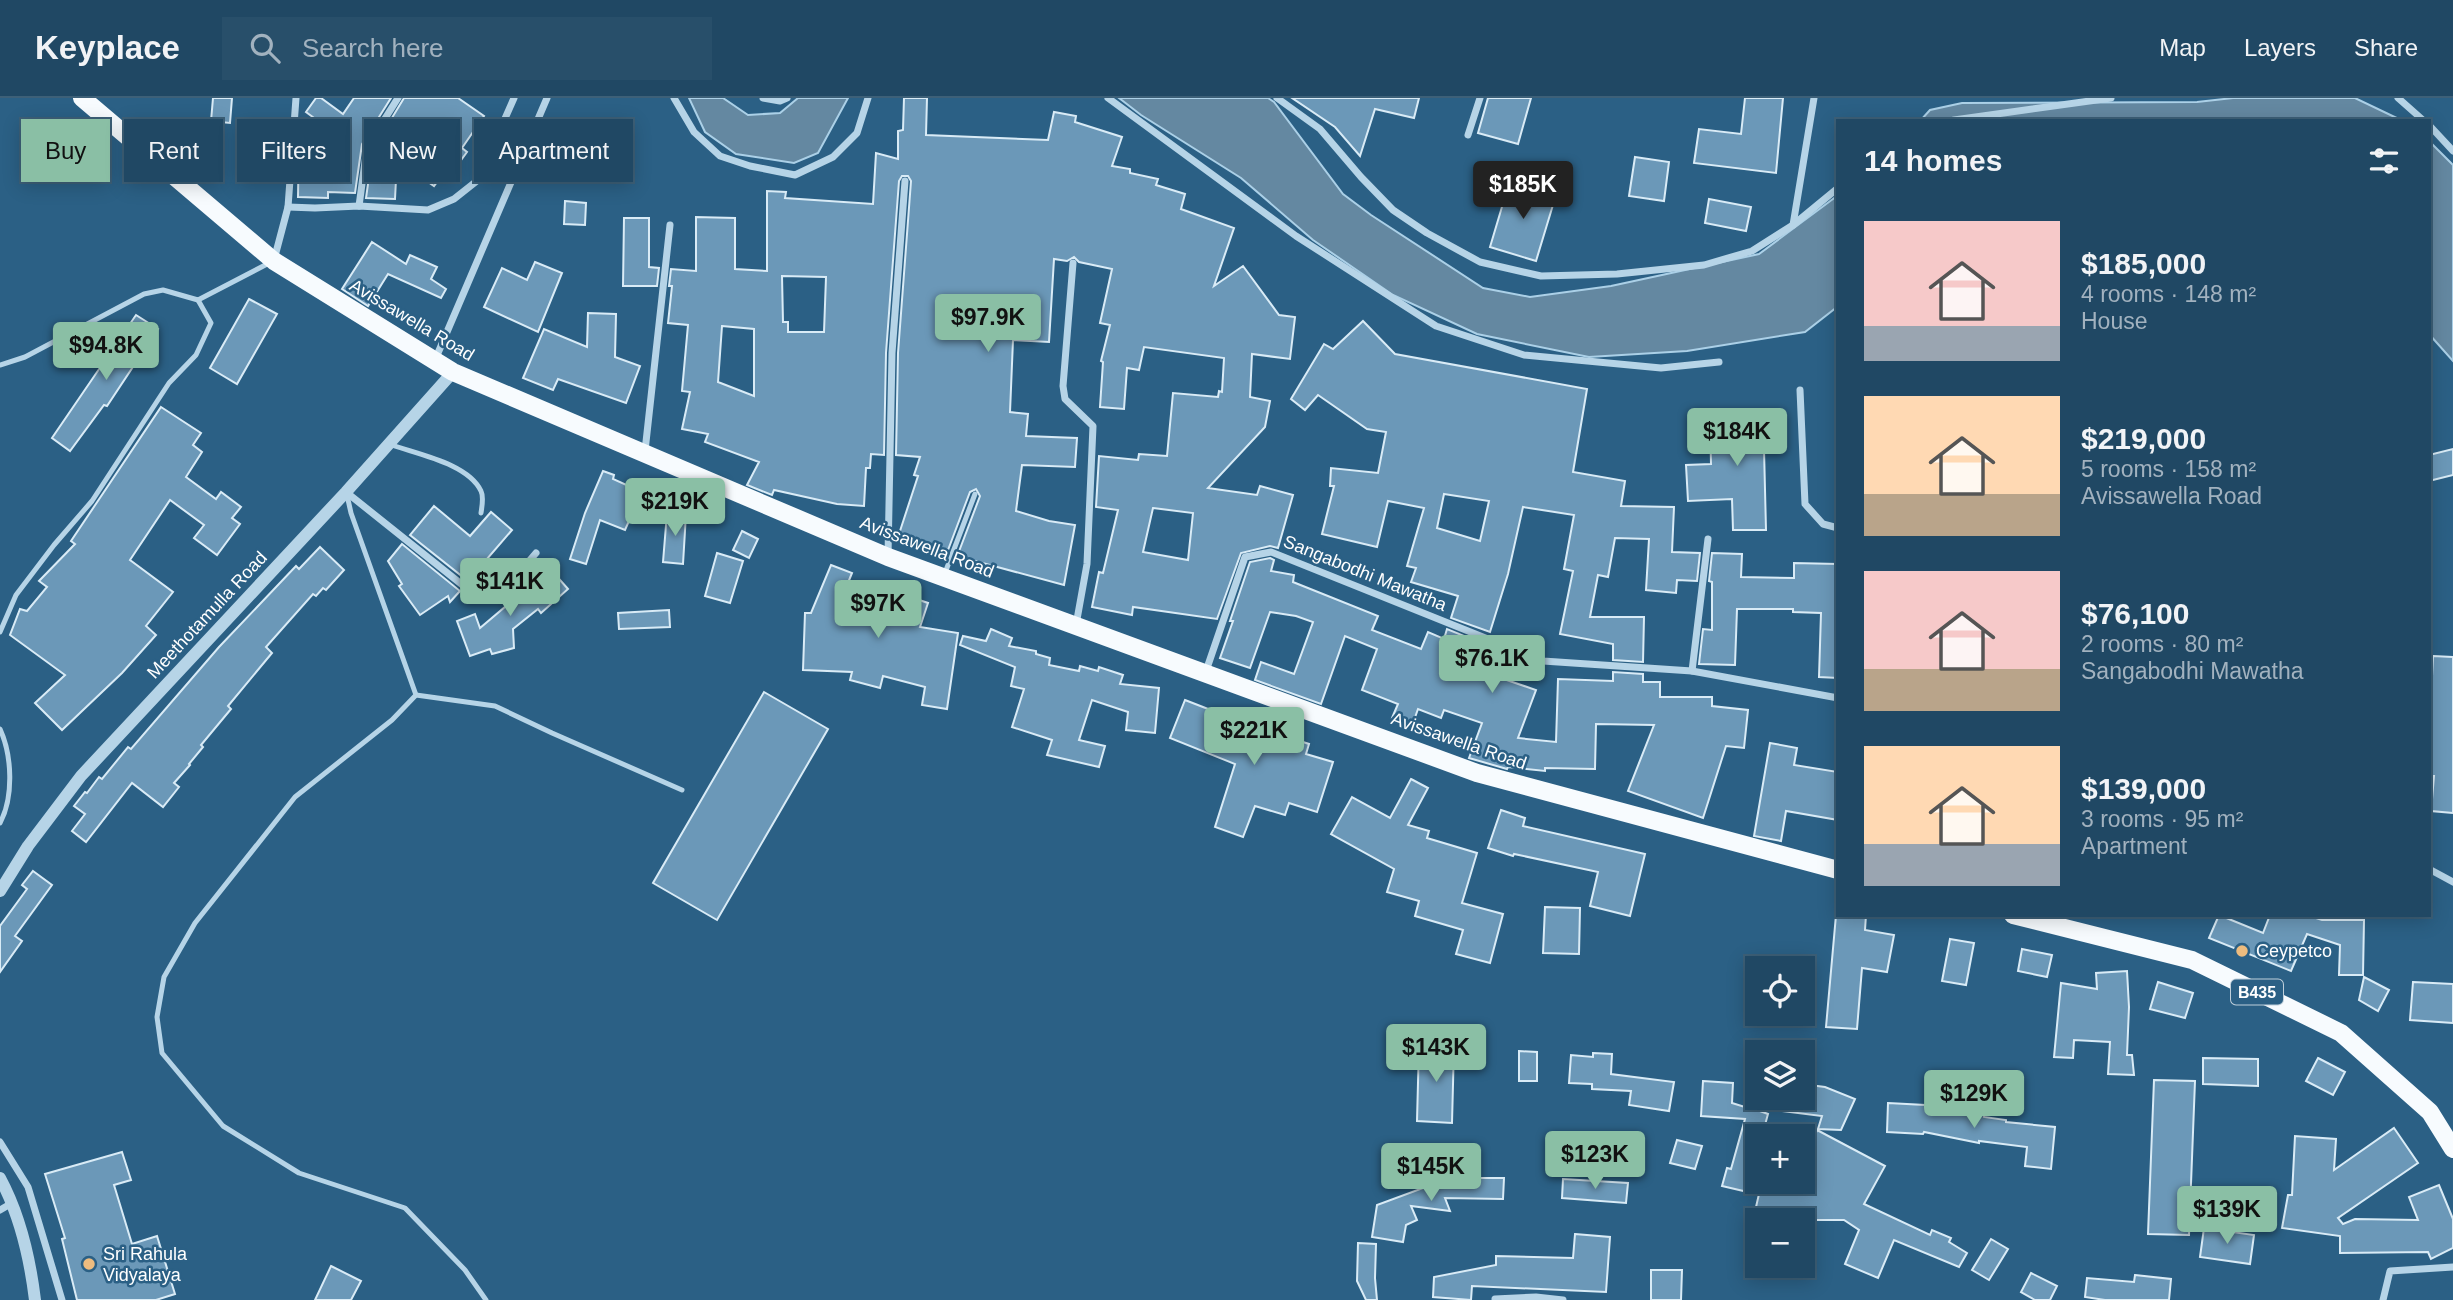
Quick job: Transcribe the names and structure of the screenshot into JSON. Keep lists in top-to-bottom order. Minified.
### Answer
{"streets":{"main road":["Avissawella Road","B435"],"street":["Sangabodhi Mawatha","Meethotamulla Road"]},"crossings":[["Avissawella Road","Sangabodhi Mawatha"],["Avissawella Road","Meethotamulla Road"]],"places":["Ceypetco","Sri Rahula Vidyalaya"],"page":{"header":"Keyplace","search":"Search here","nav":["Map","Layers","Share"],"chip":["Buy","Rent","Filters","New","Apartment"],"heading":"14 homes","price":["$185K","$97.9K","$94.8K","$184K","$219K","$141K","$97K","$76.1K","$221K","$143K","$129K","$123K","$145K","$139K"],"list":[{"name":"$185,000","note":"4 rooms · 148 m² · House"},{"name":"$219,000","note":"5 rooms · 158 m² · Avissawella Road"},{"name":"$76,100","note":"2 rooms · 80 m² · Sangabodhi Mawatha"},{"name":"$139,000","note":"3 rooms · 95 m² · Apartment"}],"map_buttons":["+","−"]}}
